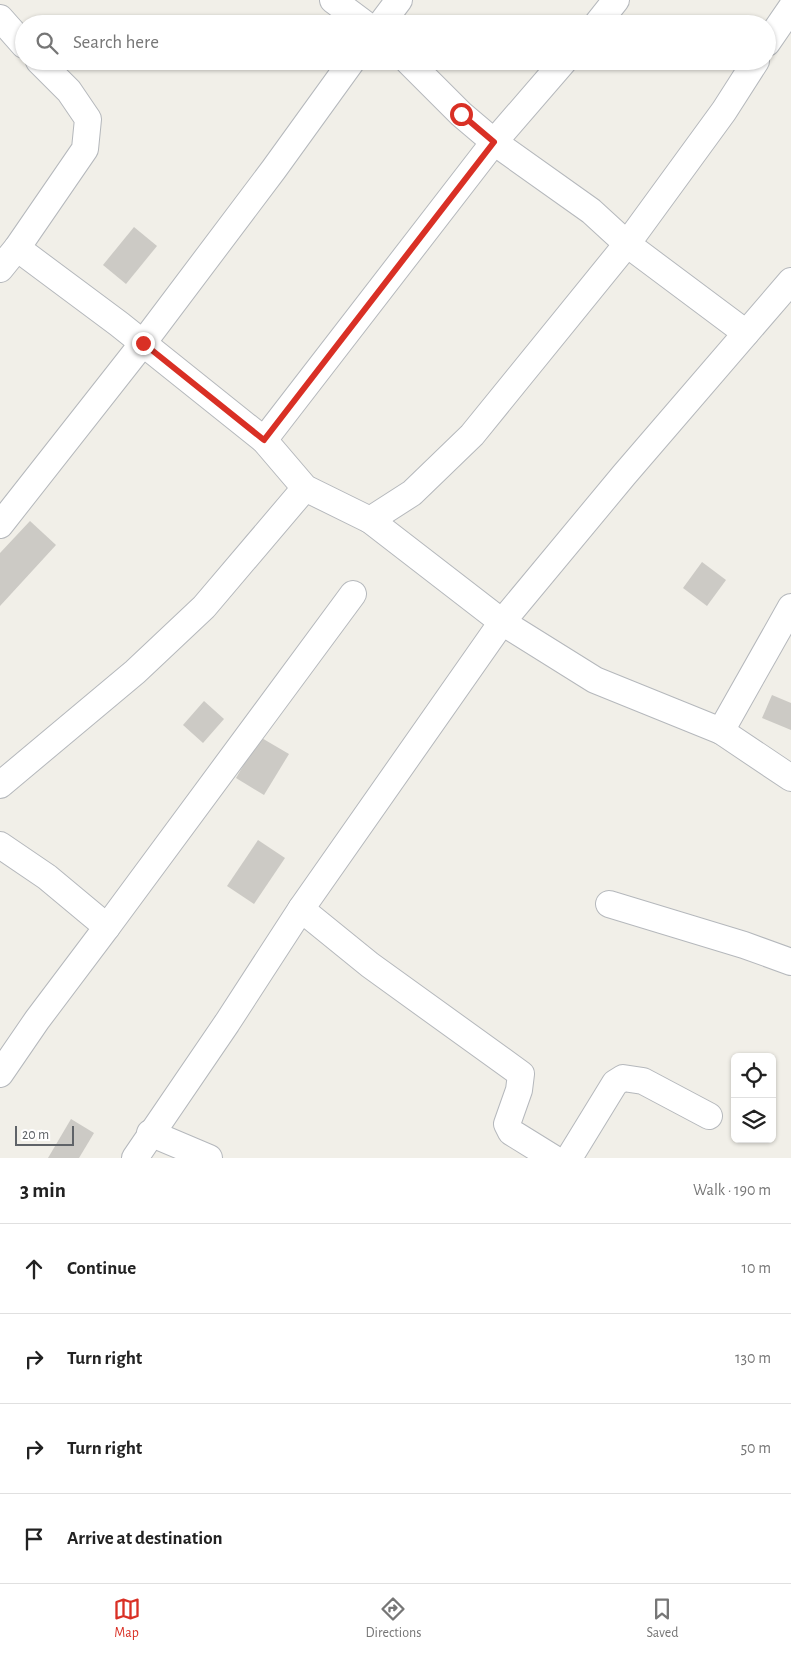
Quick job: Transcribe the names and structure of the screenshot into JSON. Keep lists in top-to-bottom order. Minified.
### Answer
{"scale_bar":"20 m","page":{"search":"Search here","scale":"20 m","heading":["3 min","Walk · 190 m"],"list":[["Continue","10 m"],["Turn right","130 m"],["Turn right","50 m"],"Arrive at destination"],"nav":["Map","Directions","Saved"]}}
